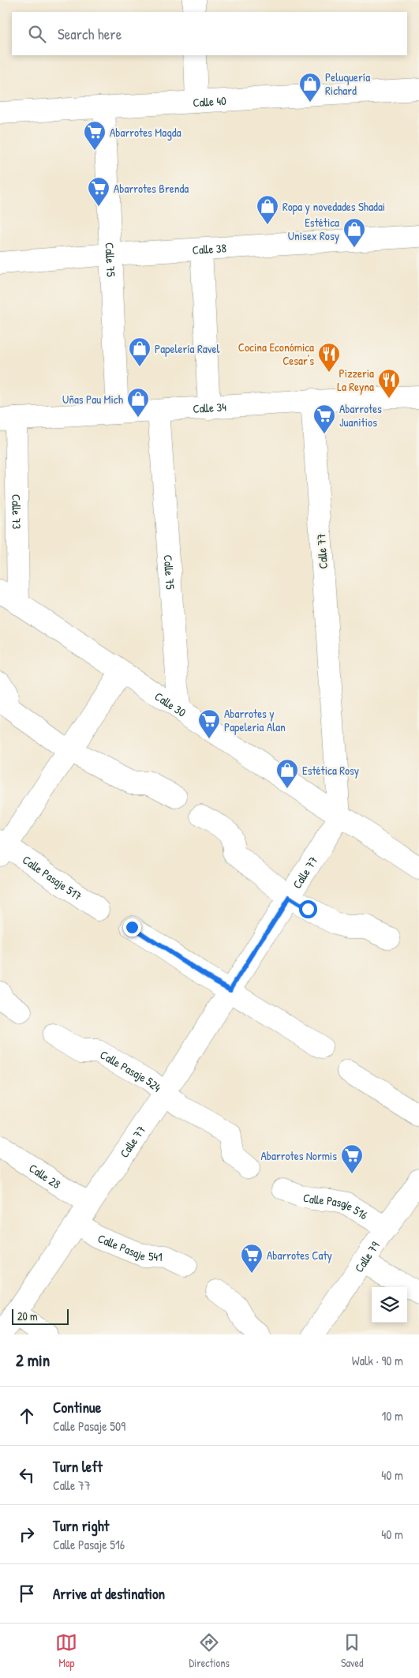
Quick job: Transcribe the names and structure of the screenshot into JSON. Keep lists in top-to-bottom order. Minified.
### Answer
{"streets":{"street":["Calle 40","Calle 38","Calle 75","Calle 34","Calle 73","Calle 77","Calle 30","Calle Pasaje 517","Calle Pasaje 524","Calle 28","Calle Pasaje 516","Calle Pasaje 541","Calle 79"]},"crossings":[["Calle 40","Calle 75"],["Calle 38","Calle 75"],["Calle 75","Calle 34"],["Calle 75","Calle 30"],["Calle 34","Calle 73"],["Calle 34","Calle 77"],["Calle 73","Calle 30"],["Calle 77","Calle 30"],["Calle 77","Calle Pasaje 524"],["Calle 77","Calle 28"],["Calle 77","Calle Pasaje 541"],["Calle Pasaje 516","Calle 79"]],"places":{"shop":["Peluquería Richard","Ropa y novedades Shadai","Estética Unisex Rosy","Papelería Ravel","Uñas Pau Mich","Estética Rosy"],"supermarket":["Abarrotes Magda","Abarrotes Brenda","Abarrotes Juanitios","Abarrotes y Papeleria Alan","Abarrotes Normis","Abarrotes Caty"],"restaurant":["Cocina Económica Cesar's","Pizzeria La Reyna"]},"scale_bar":"20 m","page":{"search":"Search here","scale":"20 m","heading":["2 min","Walk · 90 m"],"list":[["Continue","Calle Pasaje 509","10 m"],["Turn left","Calle 77","40 m"],["Turn right","Calle Pasaje 516","40 m"],"Arrive at destination"],"nav":["Map","Directions","Saved"]}}
